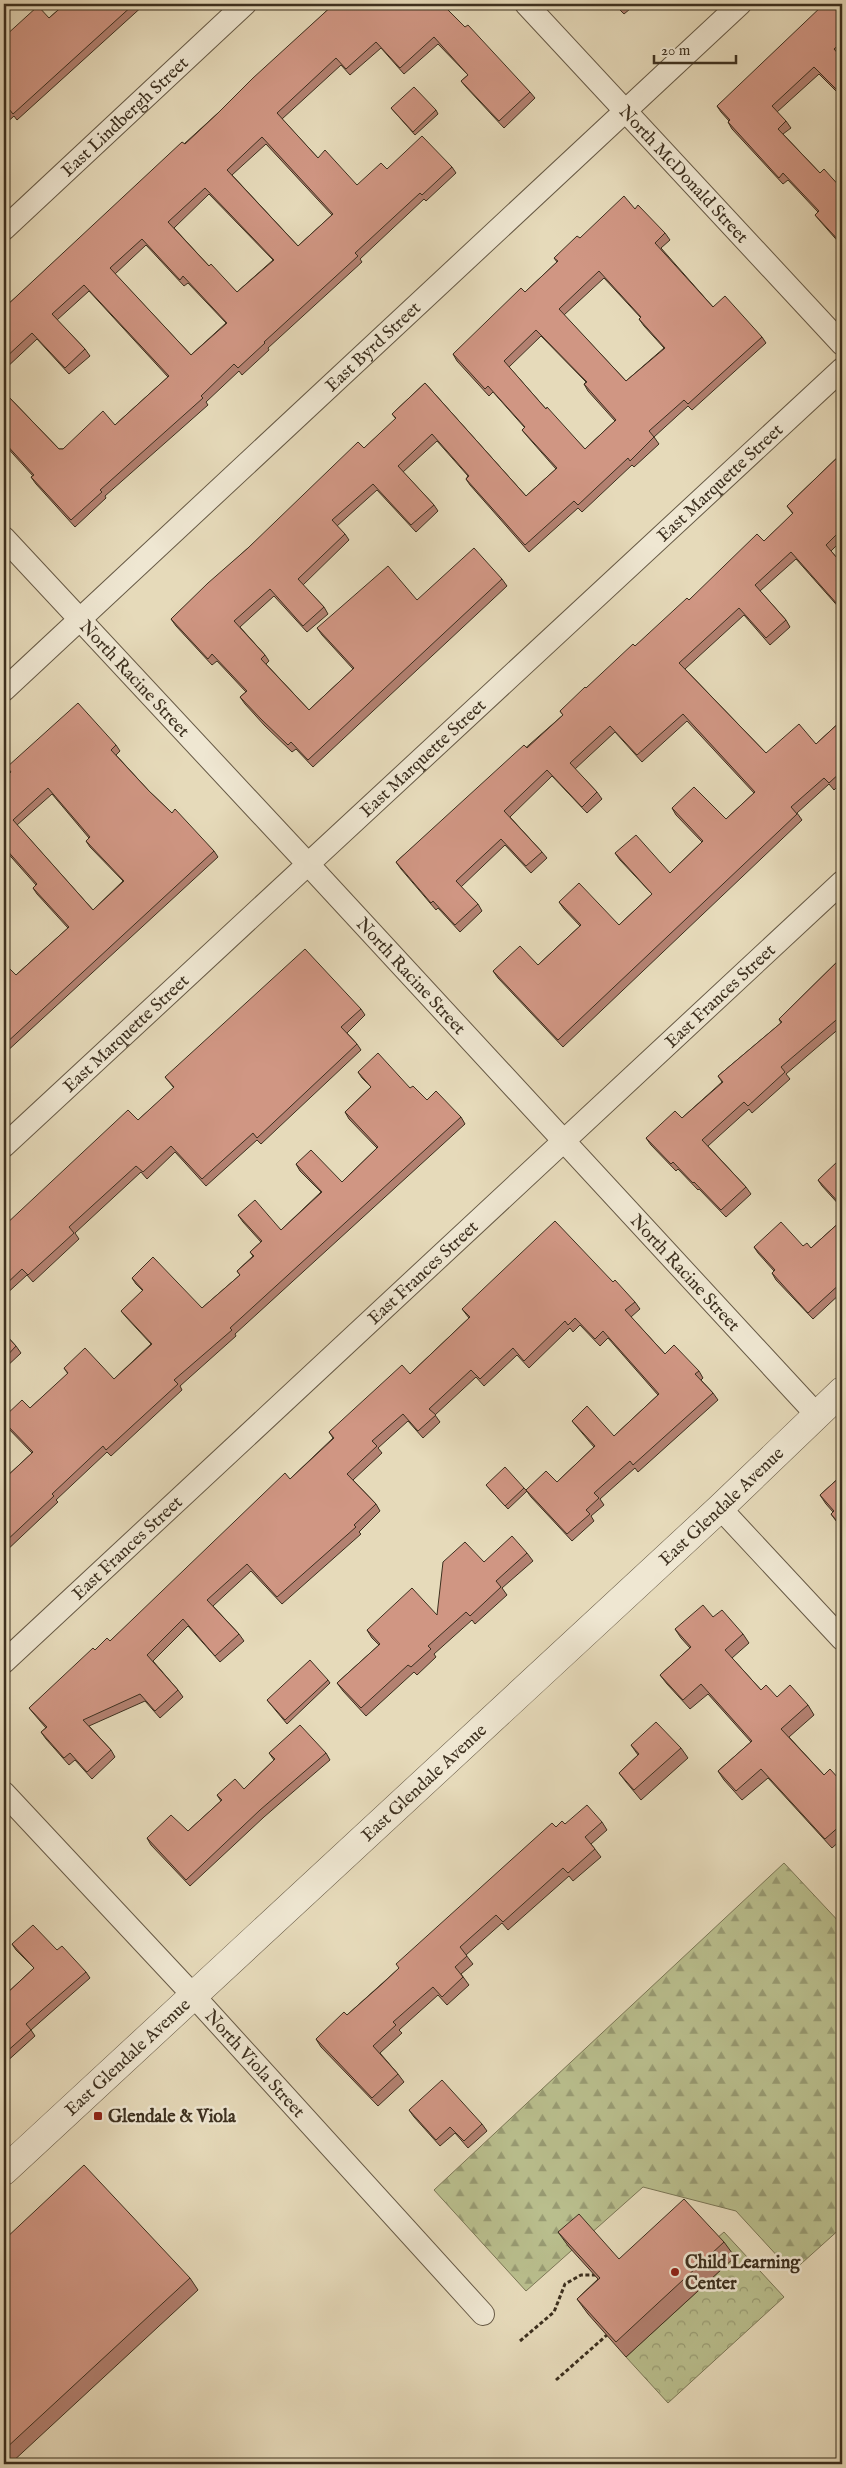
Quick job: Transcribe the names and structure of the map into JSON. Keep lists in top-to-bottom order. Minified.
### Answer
{"streets":{"street":["East Lindbergh Street","North McDonald Street","East Byrd Street","East Marquette Street","North Racine Street","East Frances Street","East Glendale Avenue","North Viola Street"]},"crossings":[["North McDonald Street","East Byrd Street"],["East Byrd Street","North Racine Street"],["East Marquette Street","North Racine Street"],["North Racine Street","East Frances Street"],["North Racine Street","East Glendale Avenue"],["East Glendale Avenue","North Viola Street"]],"places":{"transit":["Glendale & Viola"],"other":["Child Learning Center"]},"scale_bar":"20 m"}
